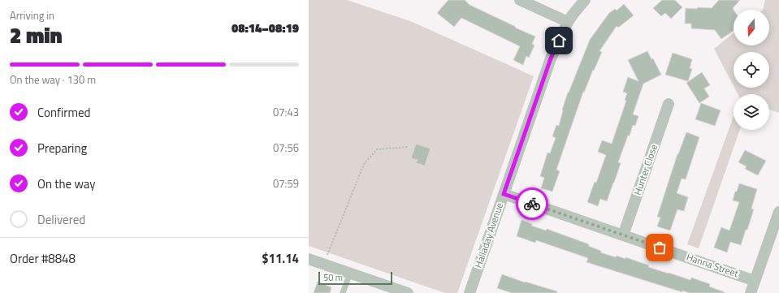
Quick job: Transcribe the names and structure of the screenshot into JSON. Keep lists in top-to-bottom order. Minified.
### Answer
{"streets":{"street":["Hunter Close","Halladay Avenue","Hanna Street"]},"crossings":[["Hunter Close","Hanna Street"],["Halladay Avenue","Hanna Street"]],"scale_bar":"50 m","north":"bottom","page":{"heading":["2 min","Arriving in","08:14–08:19"],"panel":["Order #8848","$11.14"],"bar":"On the way · 130 m","list":[["Confirmed","07:43"],["Preparing","07:56"],["On the way","07:59"],"Delivered"],"scale":"50 m"}}
